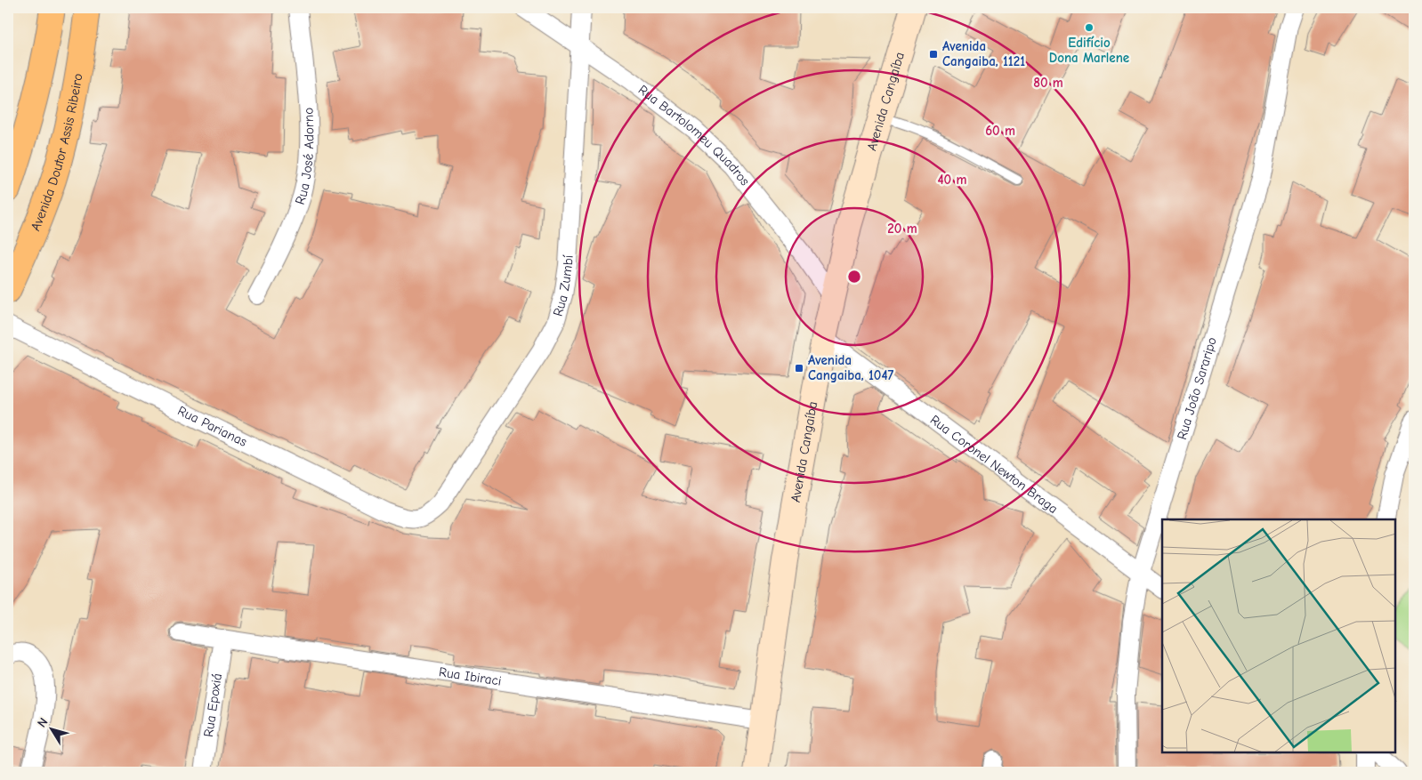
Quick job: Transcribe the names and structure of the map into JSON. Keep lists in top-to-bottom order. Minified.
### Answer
{"streets":{"main road":["Avenida Cangaíba","Avenida Doutor Assis Ribeiro"],"street":["Rua Bartolomeu Quadros","Rua José Adorno","Rua Zumbí","Rua João Sararipo","Rua Parianas","Rua Coronel Newton Braga","Rua Ibiraci","Rua Epoxiá"]},"crossings":[["Avenida Cangaíba","Rua Bartolomeu Quadros"],["Avenida Cangaíba","Rua Coronel Newton Braga"],["Avenida Cangaíba","Rua Ibiraci"],["Rua Bartolomeu Quadros","Rua Zumbí"],["Rua Zumbí","Rua Parianas"],["Rua João Sararipo","Rua Coronel Newton Braga"],["Rua Ibiraci","Rua Epoxiá"]],"places":{"other":["Edifício Dona Marlene"],"transit":["Avenida Cangaiba, 1121","Avenida Cangaiba, 1047"]},"north":"top left","rings":["80 m","60 m","40 m","20 m"]}
